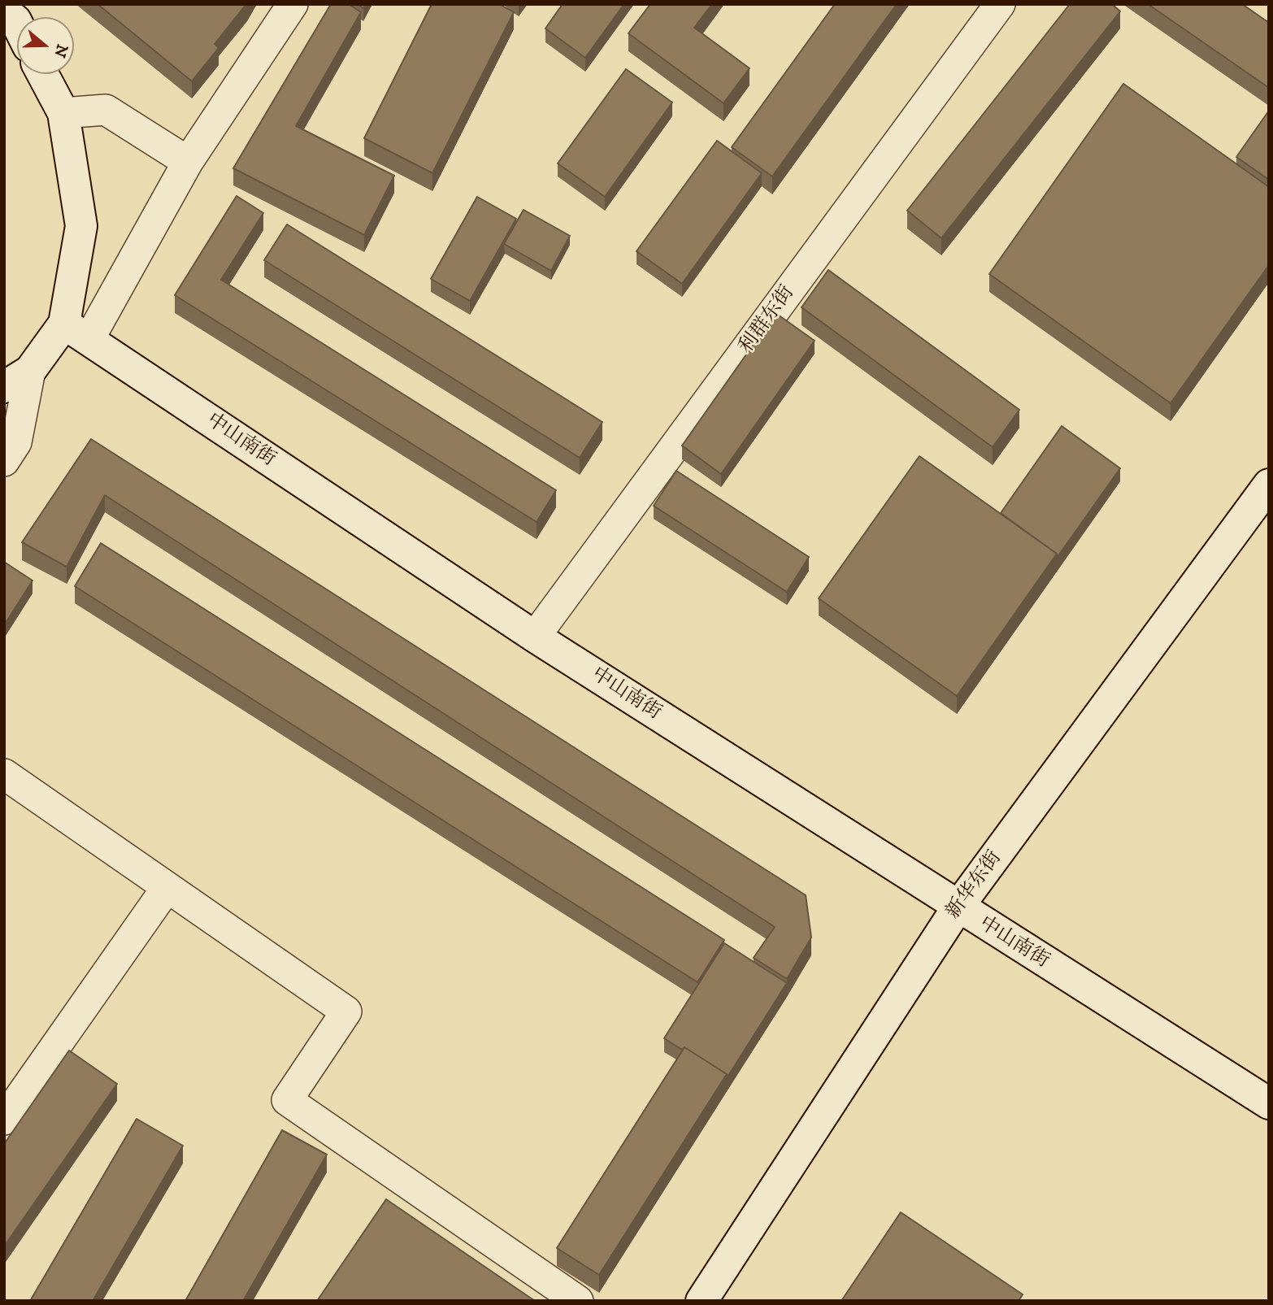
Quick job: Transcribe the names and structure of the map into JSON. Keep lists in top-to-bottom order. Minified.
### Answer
{"streets":{"street":["利群东街","中山南街","新华东街"]},"crossings":[["利群东街","中山南街"],["中山南街","新华东街"]],"north":"right"}
